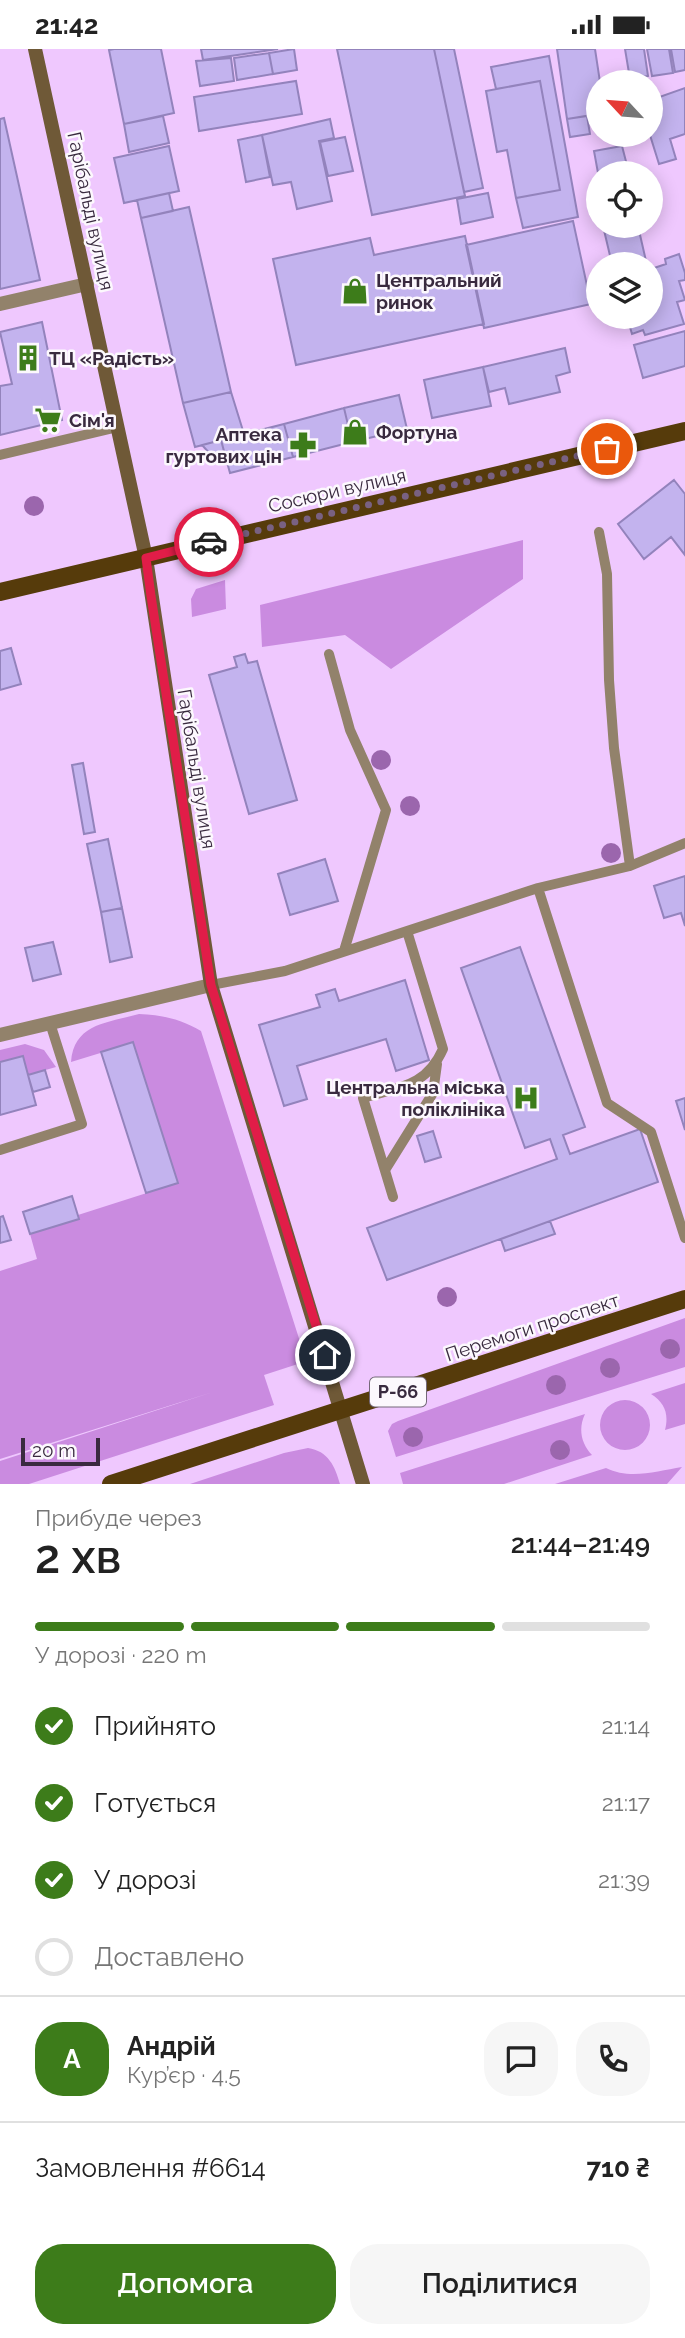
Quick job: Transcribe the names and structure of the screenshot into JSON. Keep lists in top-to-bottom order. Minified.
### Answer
{"streets":{"main road":["Гарібальді вулиця","Сосюри вулиця","Перемоги проспект","Р-66"]},"crossings":[["Гарібальді вулиця","Сосюри вулиця"],["Гарібальді вулиця","Перемоги проспект"]],"places":{"shop":["Центральний ринок","Фортуна"],"building":["ТЦ «Радість»"],"supermarket":["Сім'я"],"pharmacy":["Аптека гуртових цін"],"hospital":["Центральна міська полiклiнiка"]},"scale_bar":"20 m","north":"top left","page":{"status":"21:42","scale":"20 m","heading":["2 хв","Прибуде через","21:44–21:49"],"panel":["Андрій","Кур’єр · 4.5","Замовлення #6614","710 ₴"],"bar":"У дорозі · 220 m","list":[["Прийнято","21:14"],["Готується","21:17"],["У дорозі","21:39"],"Доставлено"],"round":"А","buttons":["Допомога","Поділитися"]}}
